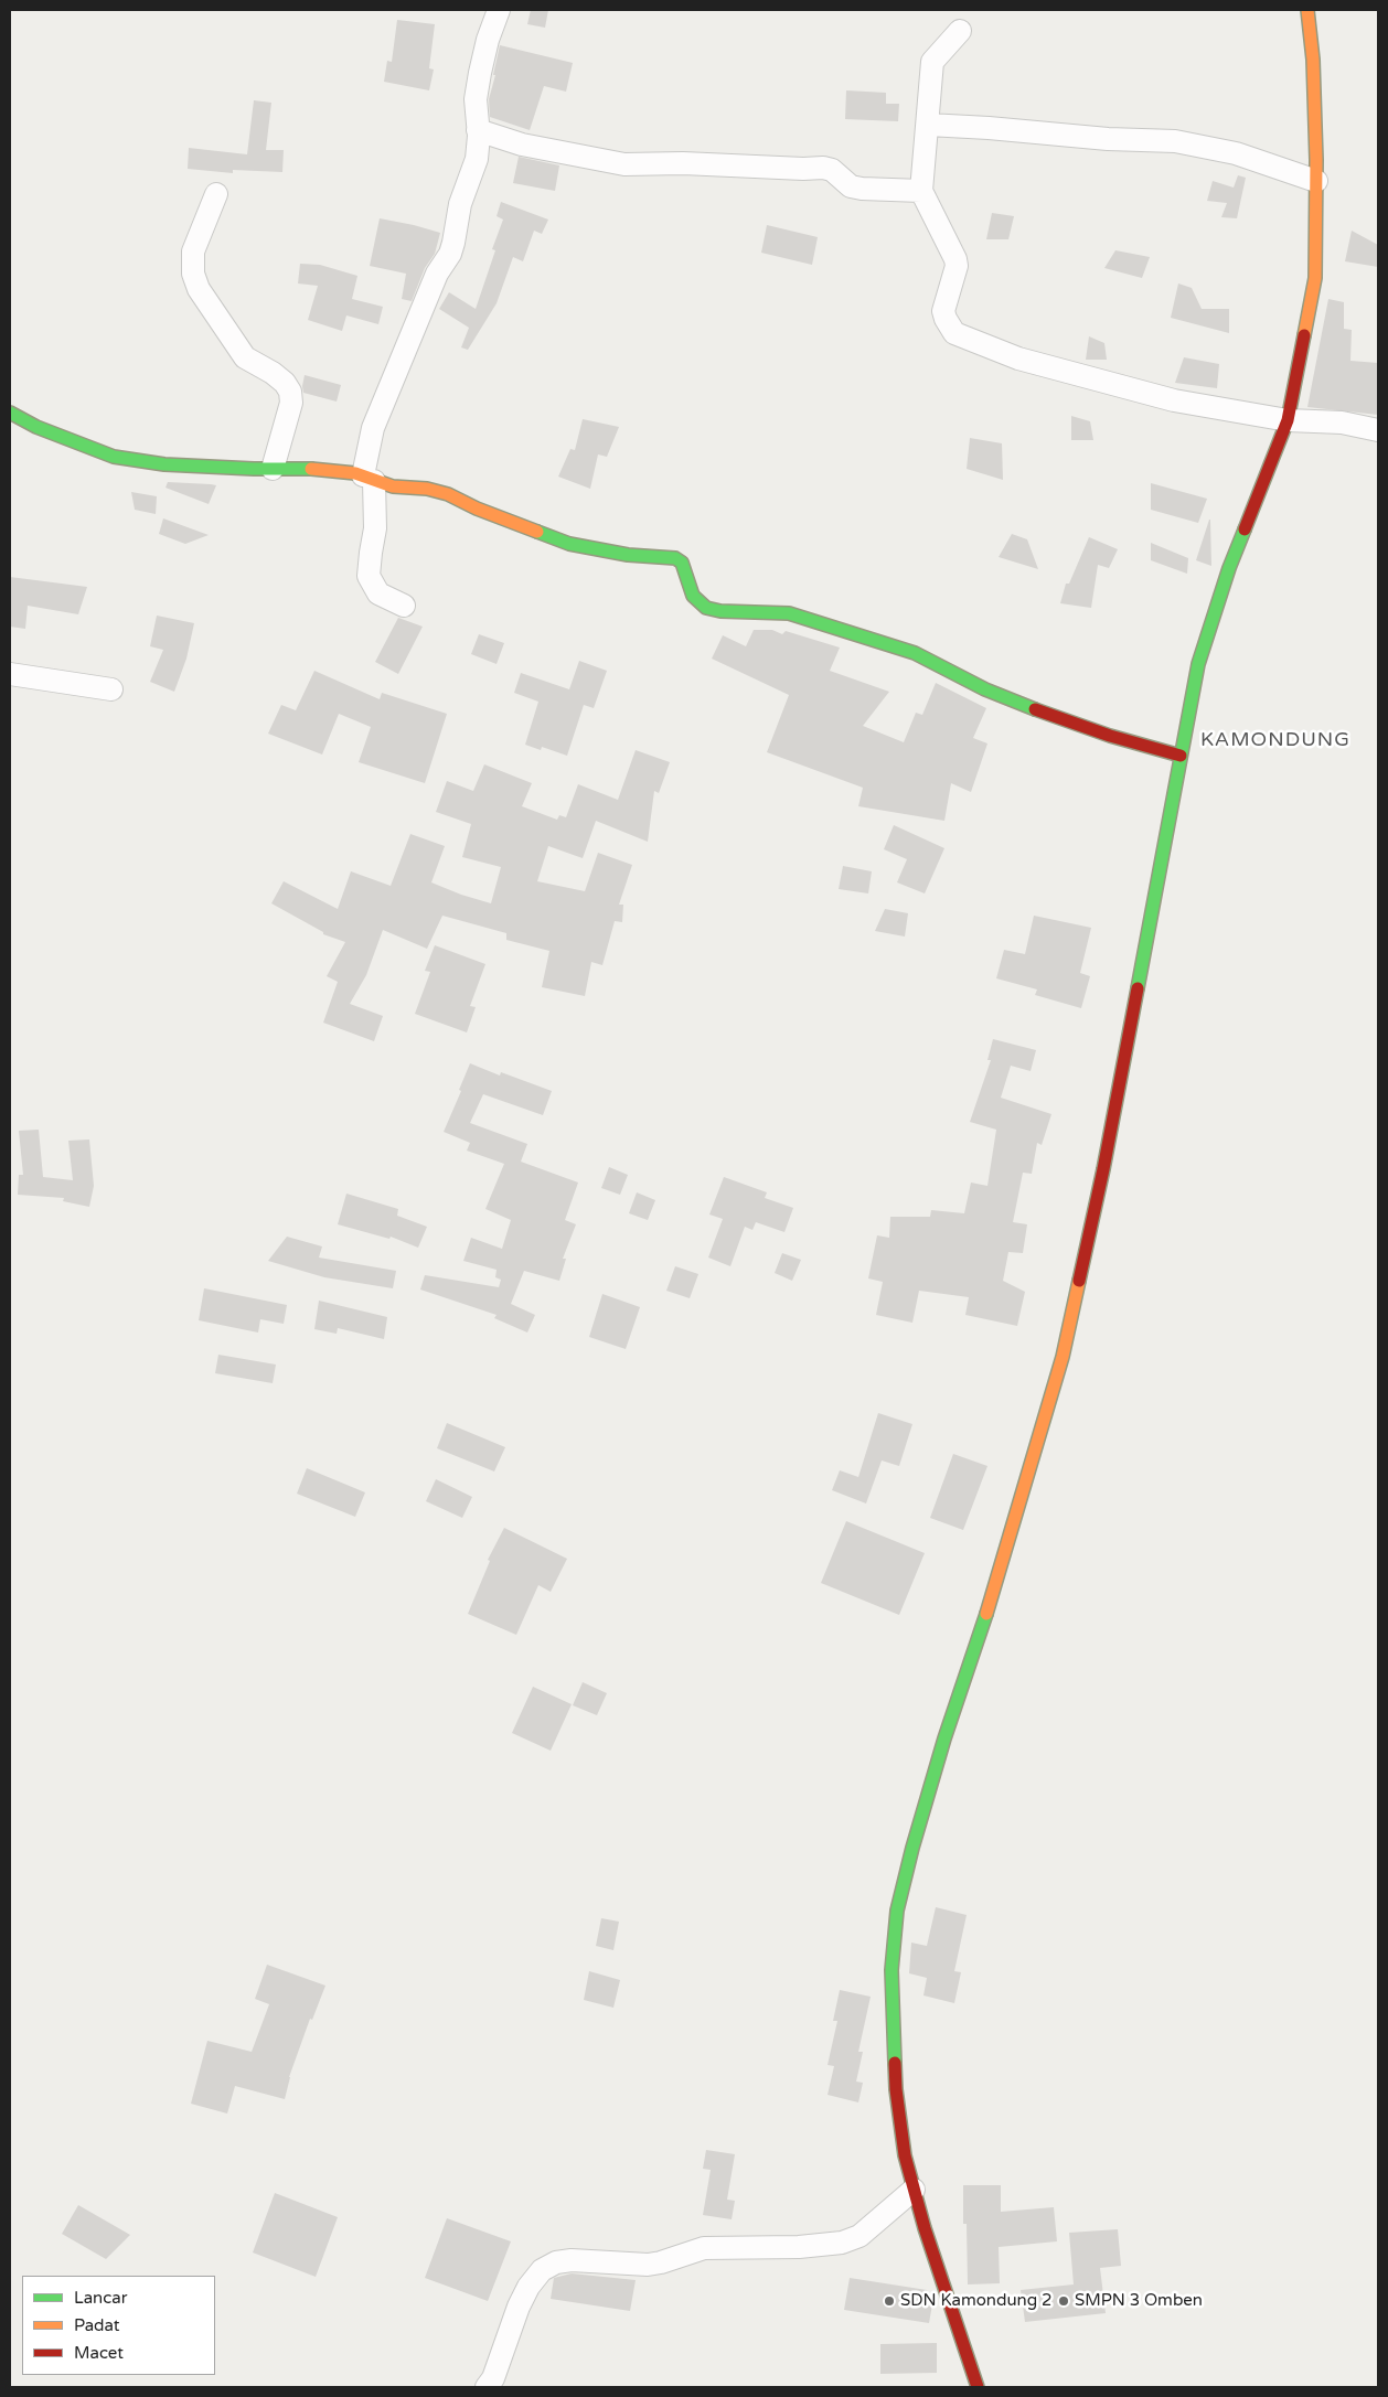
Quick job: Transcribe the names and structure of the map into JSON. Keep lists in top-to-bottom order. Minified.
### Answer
{"districts":["KAMONDUNG"],"places":["SDN Kamondung 2","SMPN 3 Omben"],"legend":["Lancar","Padat","Macet"]}
